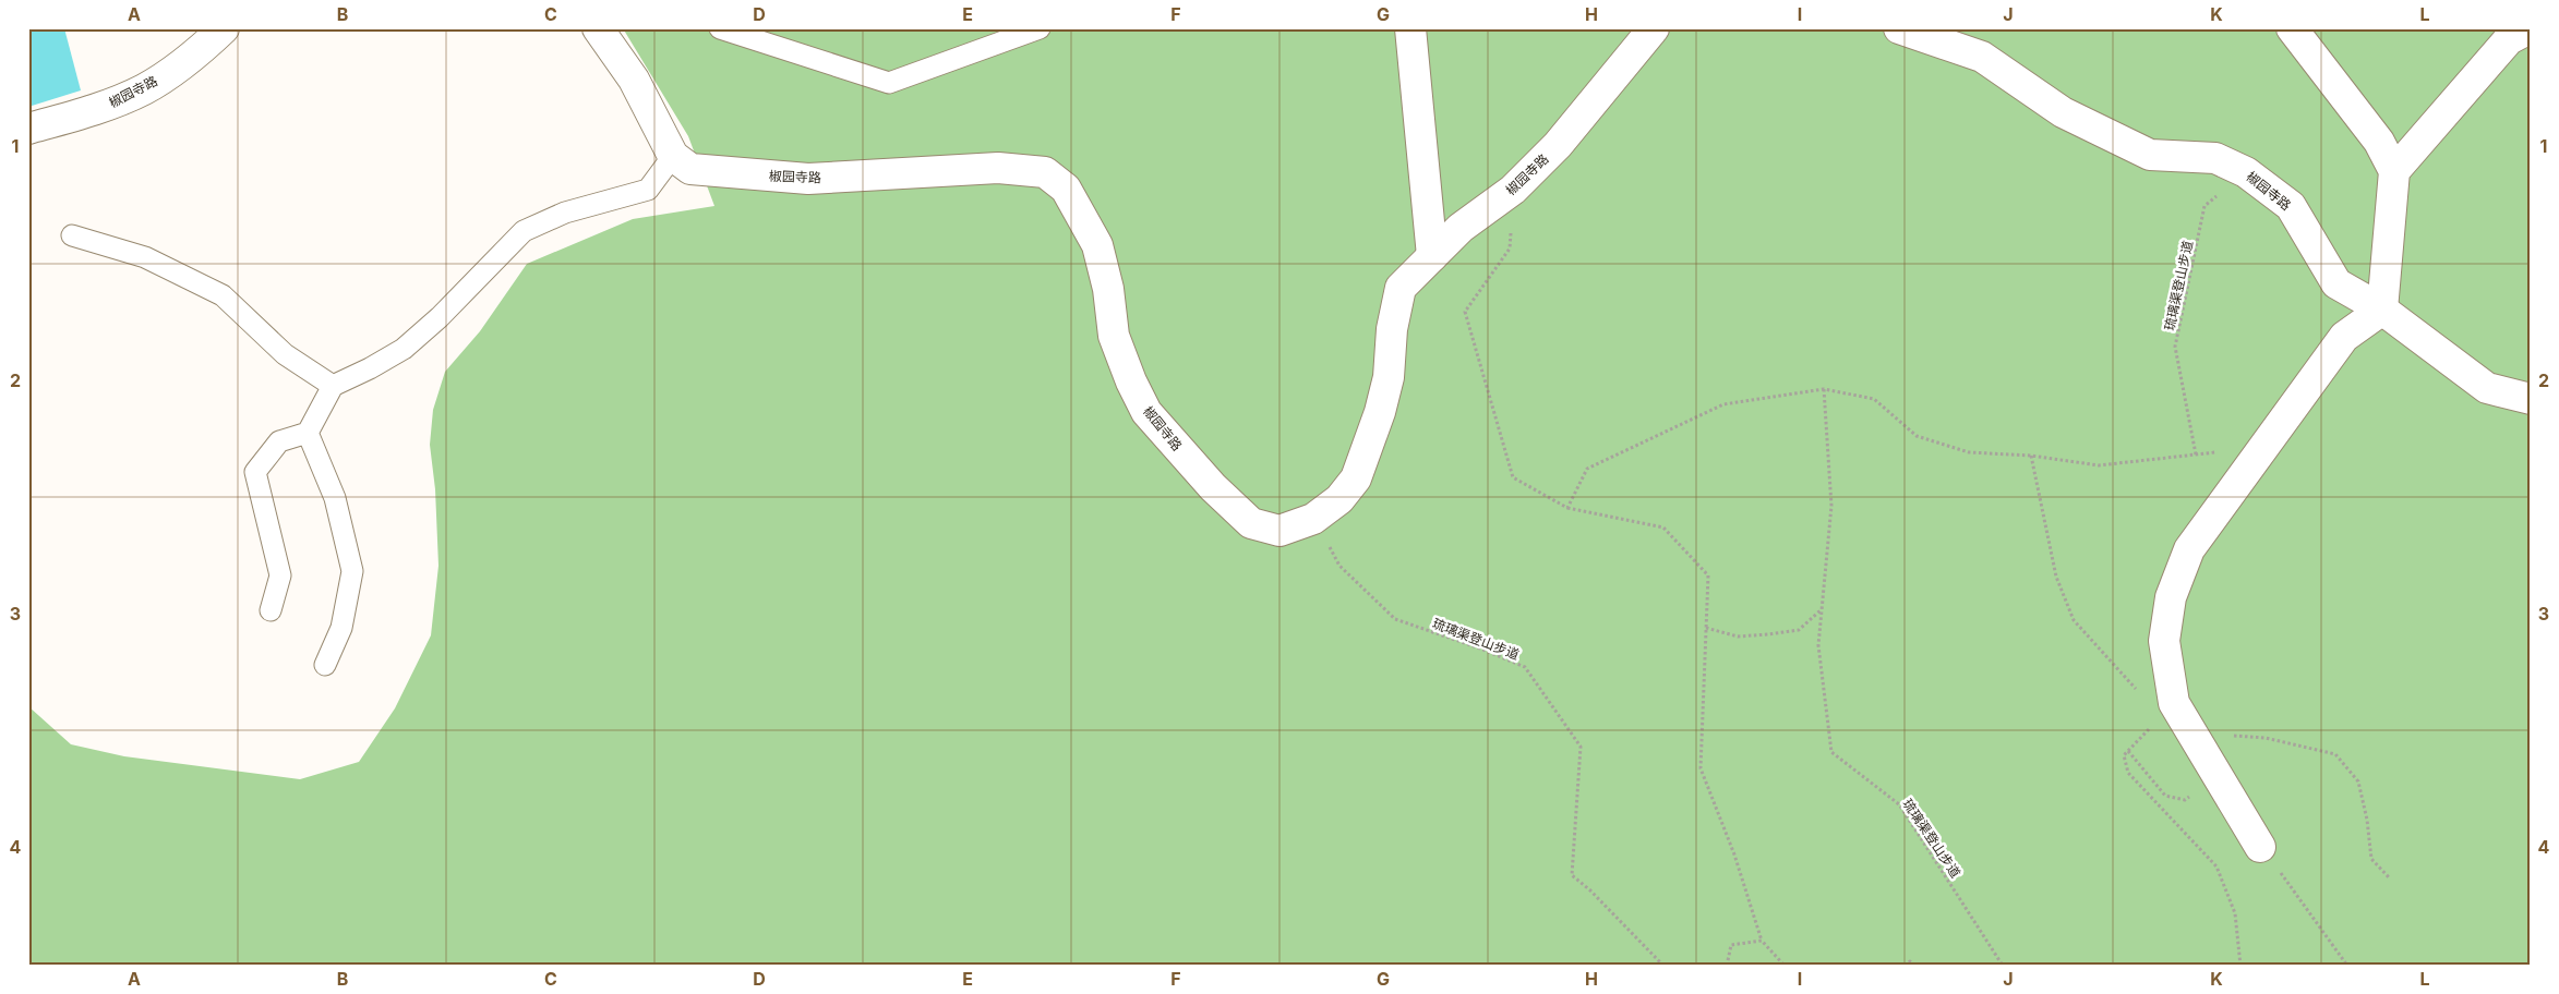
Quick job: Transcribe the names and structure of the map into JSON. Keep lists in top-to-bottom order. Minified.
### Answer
{"streets":{"street":["椒园寺路"],"path":["琉璃渠登山步道"]},"crossings":[["椒园寺路","琉璃渠登山步道"]],"grid":{"columns":["A","B","C","D","E","F","G","H","I","J","K","L"],"rows":["1","2","3","4"]}}
